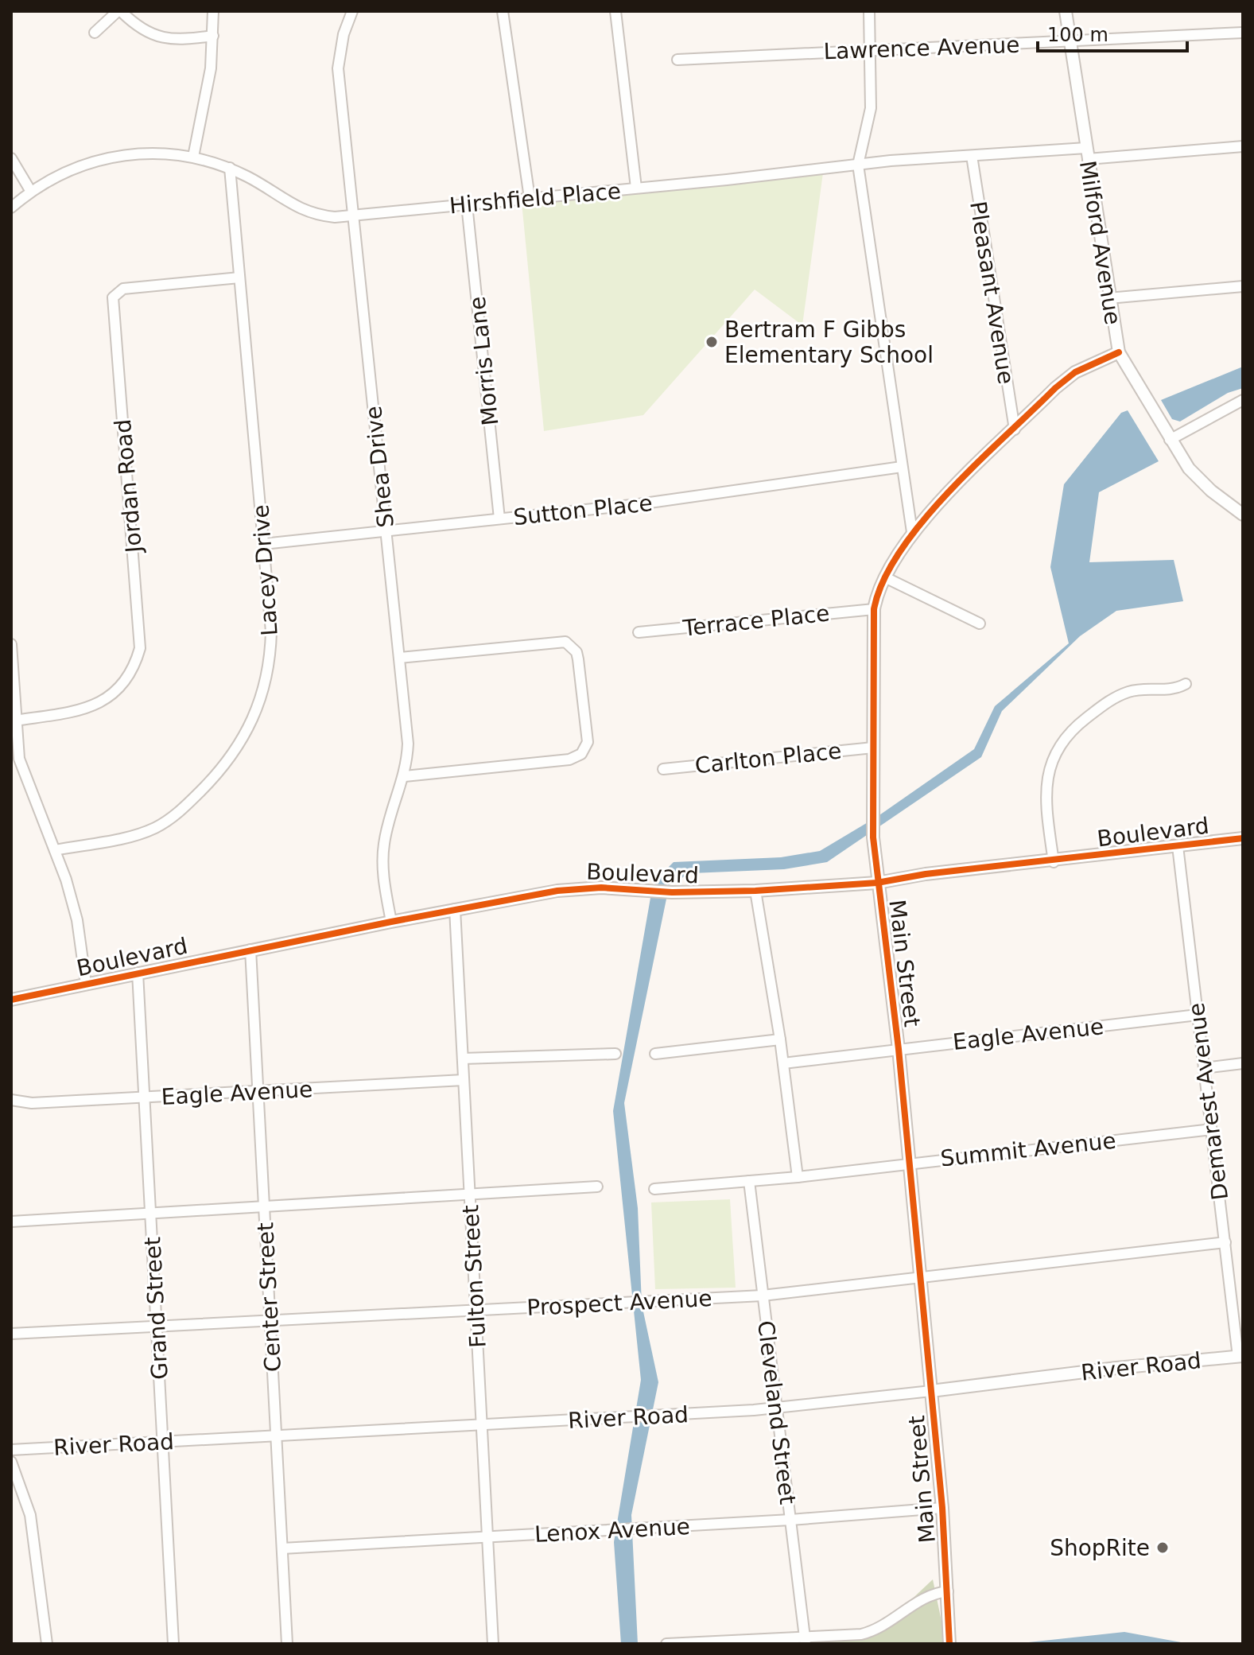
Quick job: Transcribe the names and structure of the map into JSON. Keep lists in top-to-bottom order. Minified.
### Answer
{"streets":{"street":["Lawrence Avenue","Hirshfield Place","Milford Avenue","Pleasant Avenue","Morris Lane","Shea Drive","Jordan Road","Sutton Place","Lacey Drive","Terrace Place","Carlton Place","Boulevard","Main Street","Eagle Avenue","Demarest Avenue","Summit Avenue","Fulton Street","Center Street","Prospect Avenue","Grand Street","River Road","Cleveland Street","Lenox Avenue"]},"crossings":[["Lawrence Avenue","Milford Avenue"],["Hirshfield Place","Milford Avenue"],["Hirshfield Place","Pleasant Avenue"],["Hirshfield Place","Morris Lane"],["Hirshfield Place","Shea Drive"],["Hirshfield Place","Lacey Drive"],["Milford Avenue","Main Street"],["Pleasant Avenue","Main Street"],["Morris Lane","Sutton Place"],["Shea Drive","Sutton Place"],["Shea Drive","Boulevard"],["Jordan Road","Lacey Drive"],["Sutton Place","Lacey Drive"],["Terrace Place","Main Street"],["Carlton Place","Main Street"],["Boulevard","Main Street"],["Boulevard","Demarest Avenue"],["Boulevard","Fulton Street"],["Boulevard","Center Street"],["Boulevard","Grand Street"],["Main Street","Eagle Avenue"],["Main Street","Summit Avenue"],["Main Street","Prospect Avenue"],["Main Street","River Road"],["Main Street","Lenox Avenue"],["Eagle Avenue","Demarest Avenue"],["Eagle Avenue","Fulton Street"],["Eagle Avenue","Center Street"],["Eagle Avenue","Grand Street"],["Demarest Avenue","Summit Avenue"],["Demarest Avenue","Prospect Avenue"],["Demarest Avenue","River Road"],["Summit Avenue","Cleveland Street"],["Fulton Street","Prospect Avenue"],["Fulton Street","River Road"],["Fulton Street","Lenox Avenue"],["Center Street","Prospect Avenue"],["Center Street","River Road"],["Center Street","Lenox Avenue"],["Prospect Avenue","Grand Street"],["Prospect Avenue","Cleveland Street"],["Grand Street","River Road"],["River Road","Cleveland Street"],["Cleveland Street","Lenox Avenue"]],"places":["Bertram F Gibbs Elementary School","ShopRite"],"scale_bar":"100 m"}
